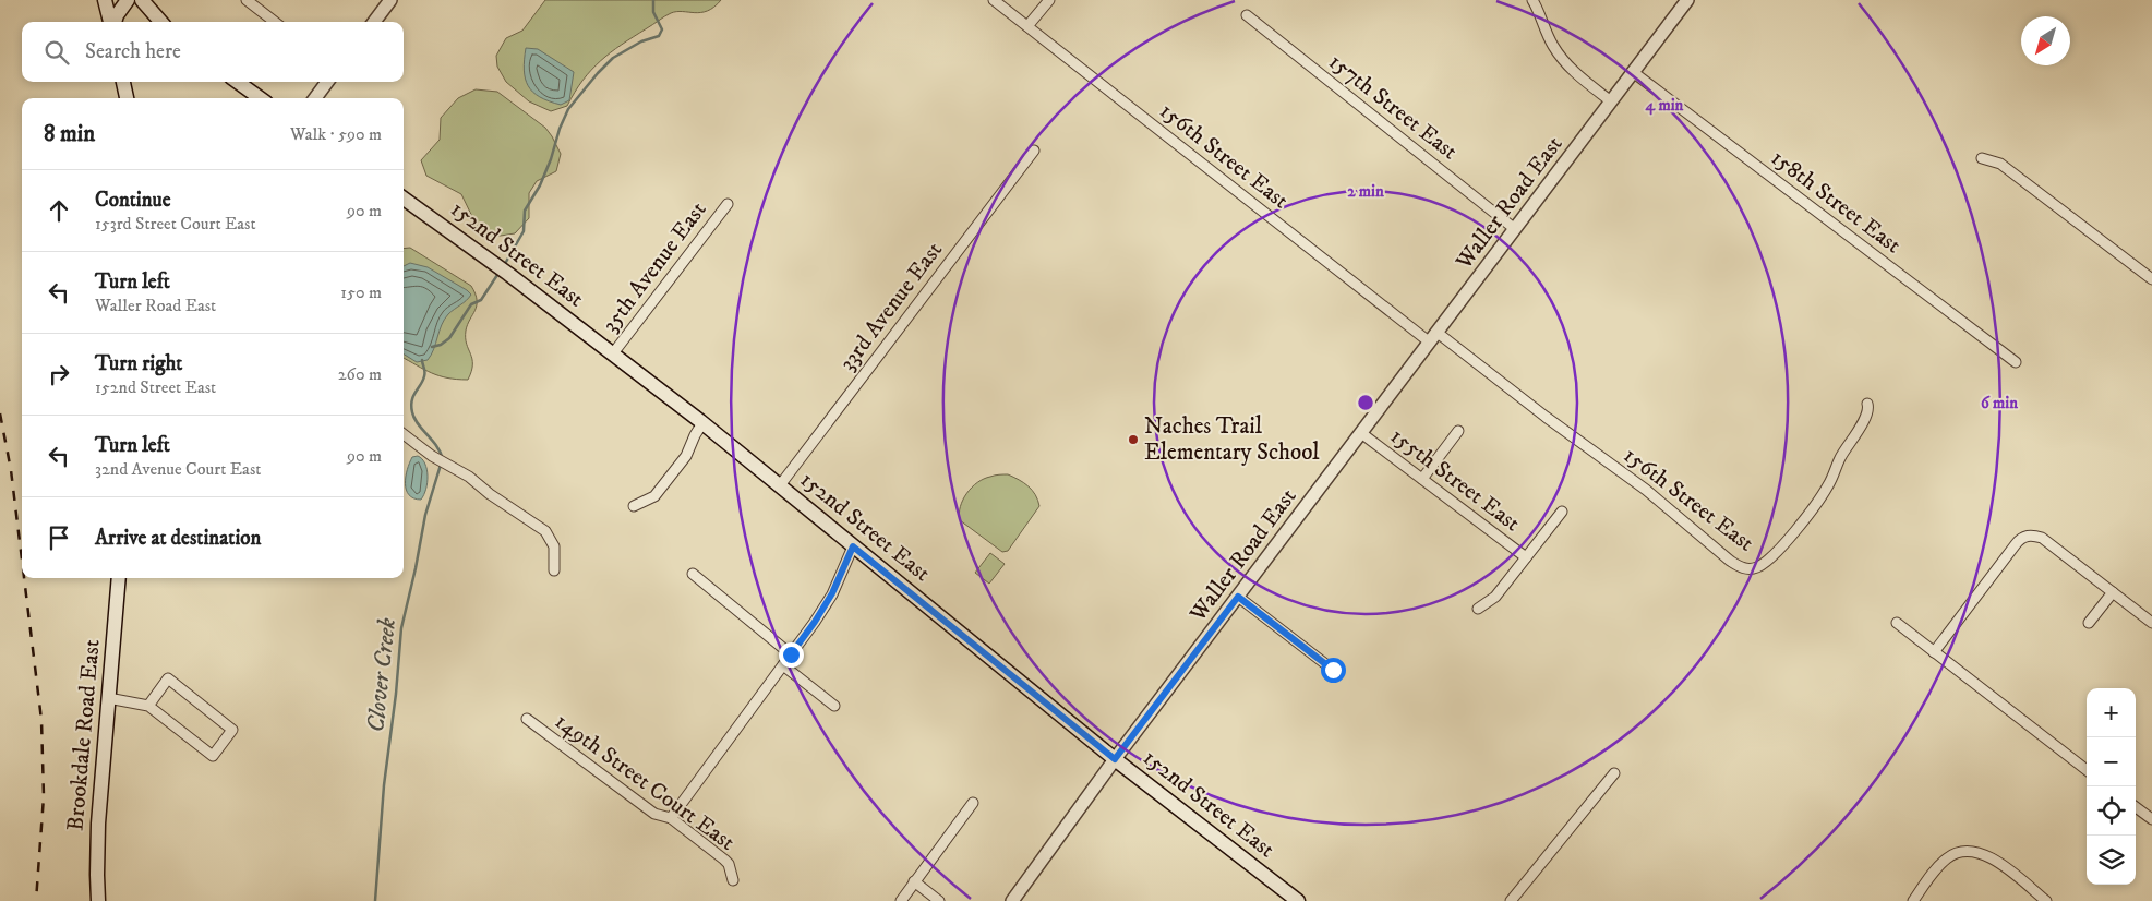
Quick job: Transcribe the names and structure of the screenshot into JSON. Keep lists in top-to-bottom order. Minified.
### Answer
{"streets":{"main road":["152nd Street East","Brookdale Road East"],"street":["157th Street East","156th Street East","158th Street East","Waller Road East","35th Avenue East","33rd Avenue East","155th Street East","149th Street Court East"]},"crossings":[["157th Street East","Waller Road East"],["156th Street East","Waller Road East"],["158th Street East","Waller Road East"],["Waller Road East","152nd Street East"],["Waller Road East","155th Street East"],["152nd Street East","35th Avenue East"],["152nd Street East","33rd Avenue East"]],"water":["Clover Creek"],"places":["Naches Trail Elementary School"],"north":"bottom left","page":{"search":"Search here","heading":["8 min","Walk · 590 m"],"list":[["Continue","153rd Street Court East","90 m"],["Turn left","Waller Road East","150 m"],["Turn right","152nd Street East","260 m"],["Turn left","32nd Avenue Court East","90 m"],"Arrive at destination"],"map_buttons":["+","−"]},"rings":["4 min","2 min","6 min"]}
